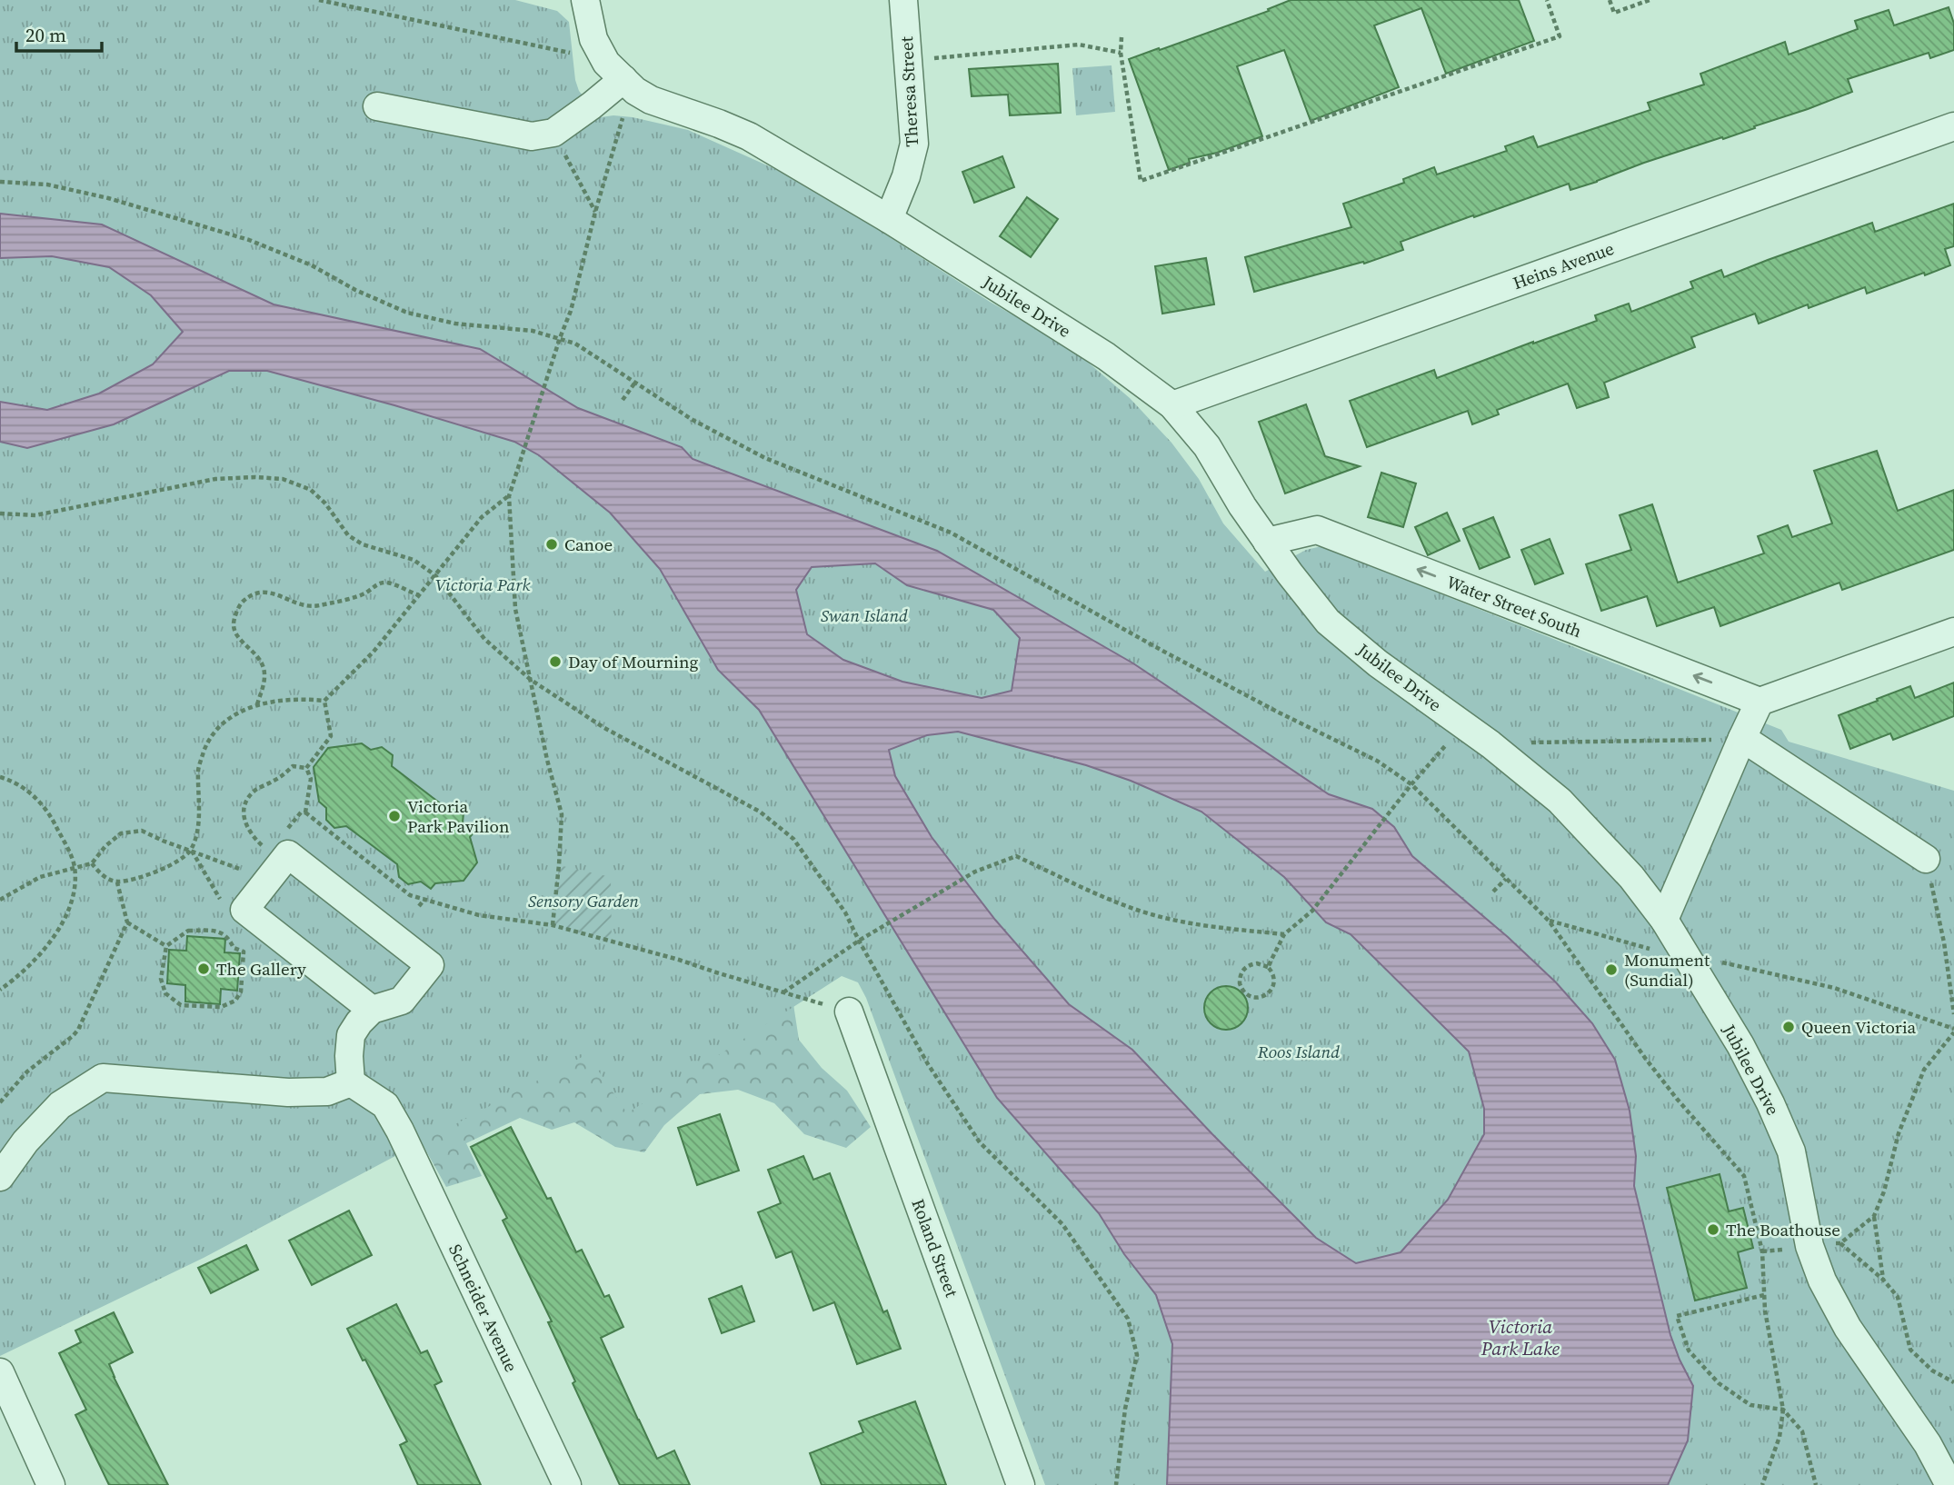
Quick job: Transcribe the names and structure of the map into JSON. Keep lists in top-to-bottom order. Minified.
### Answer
{"streets":{"street":["Theresa Street","Heins Avenue","Jubilee Drive","Water Street South","Roland Street","Schneider Avenue"]},"crossings":[["Theresa Street","Jubilee Drive"],["Heins Avenue","Jubilee Drive"],["Jubilee Drive","Water Street South"]],"one_way":["Water Street South"],"water":["Victoria Park Lake"],"parks":["Victoria Park","Swan Island","Sensory Garden","Roos Island"],"places":["Canoe","Day of Mourning","Victoria Park Pavilion","The Gallery","Monument (Sundial)","Queen Victoria","The Boathouse"],"scale_bar":"20 m"}
